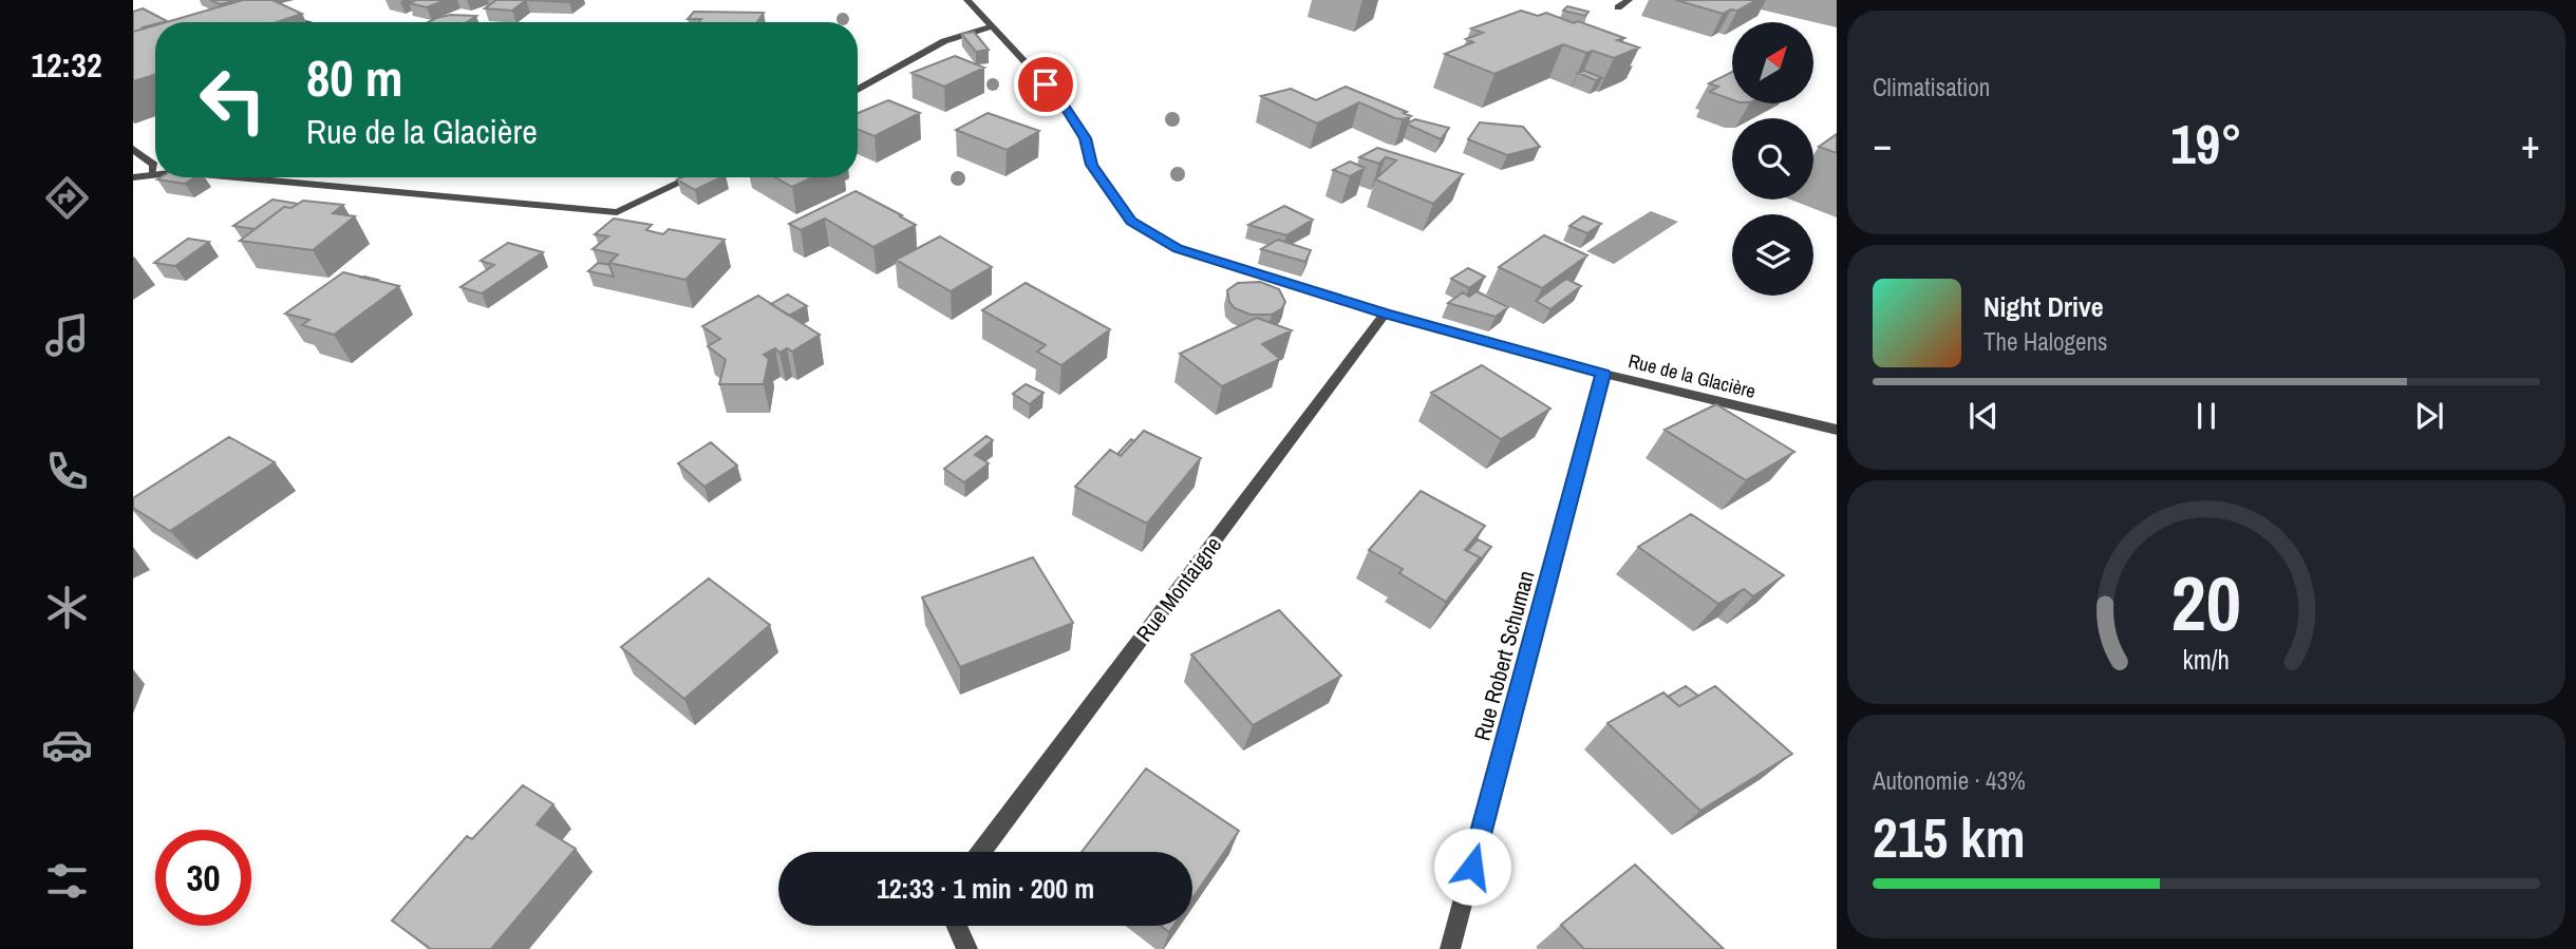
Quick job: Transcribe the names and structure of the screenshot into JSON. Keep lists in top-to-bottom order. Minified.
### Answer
{"streets":{"street":["Rue de la Glacière","Rue Montaigne","Rue Robert Schuman"]},"crossings":[["Rue de la Glacière","Rue Montaigne"],["Rue de la Glacière","Rue Robert Schuman"]],"north":"top right","page":{"tabs":"12:32","tile":["Climatisation",["Autonomie · 43%","215 km"]],"turn":["80 m","Rue de la Glacière"],"heat":["−","19°","+"],"song":["Night Drive","The Halogens"],"limit":"30","trip":"12:33 · 1 min · 200 m","gauge":["20","km/h"]}}
